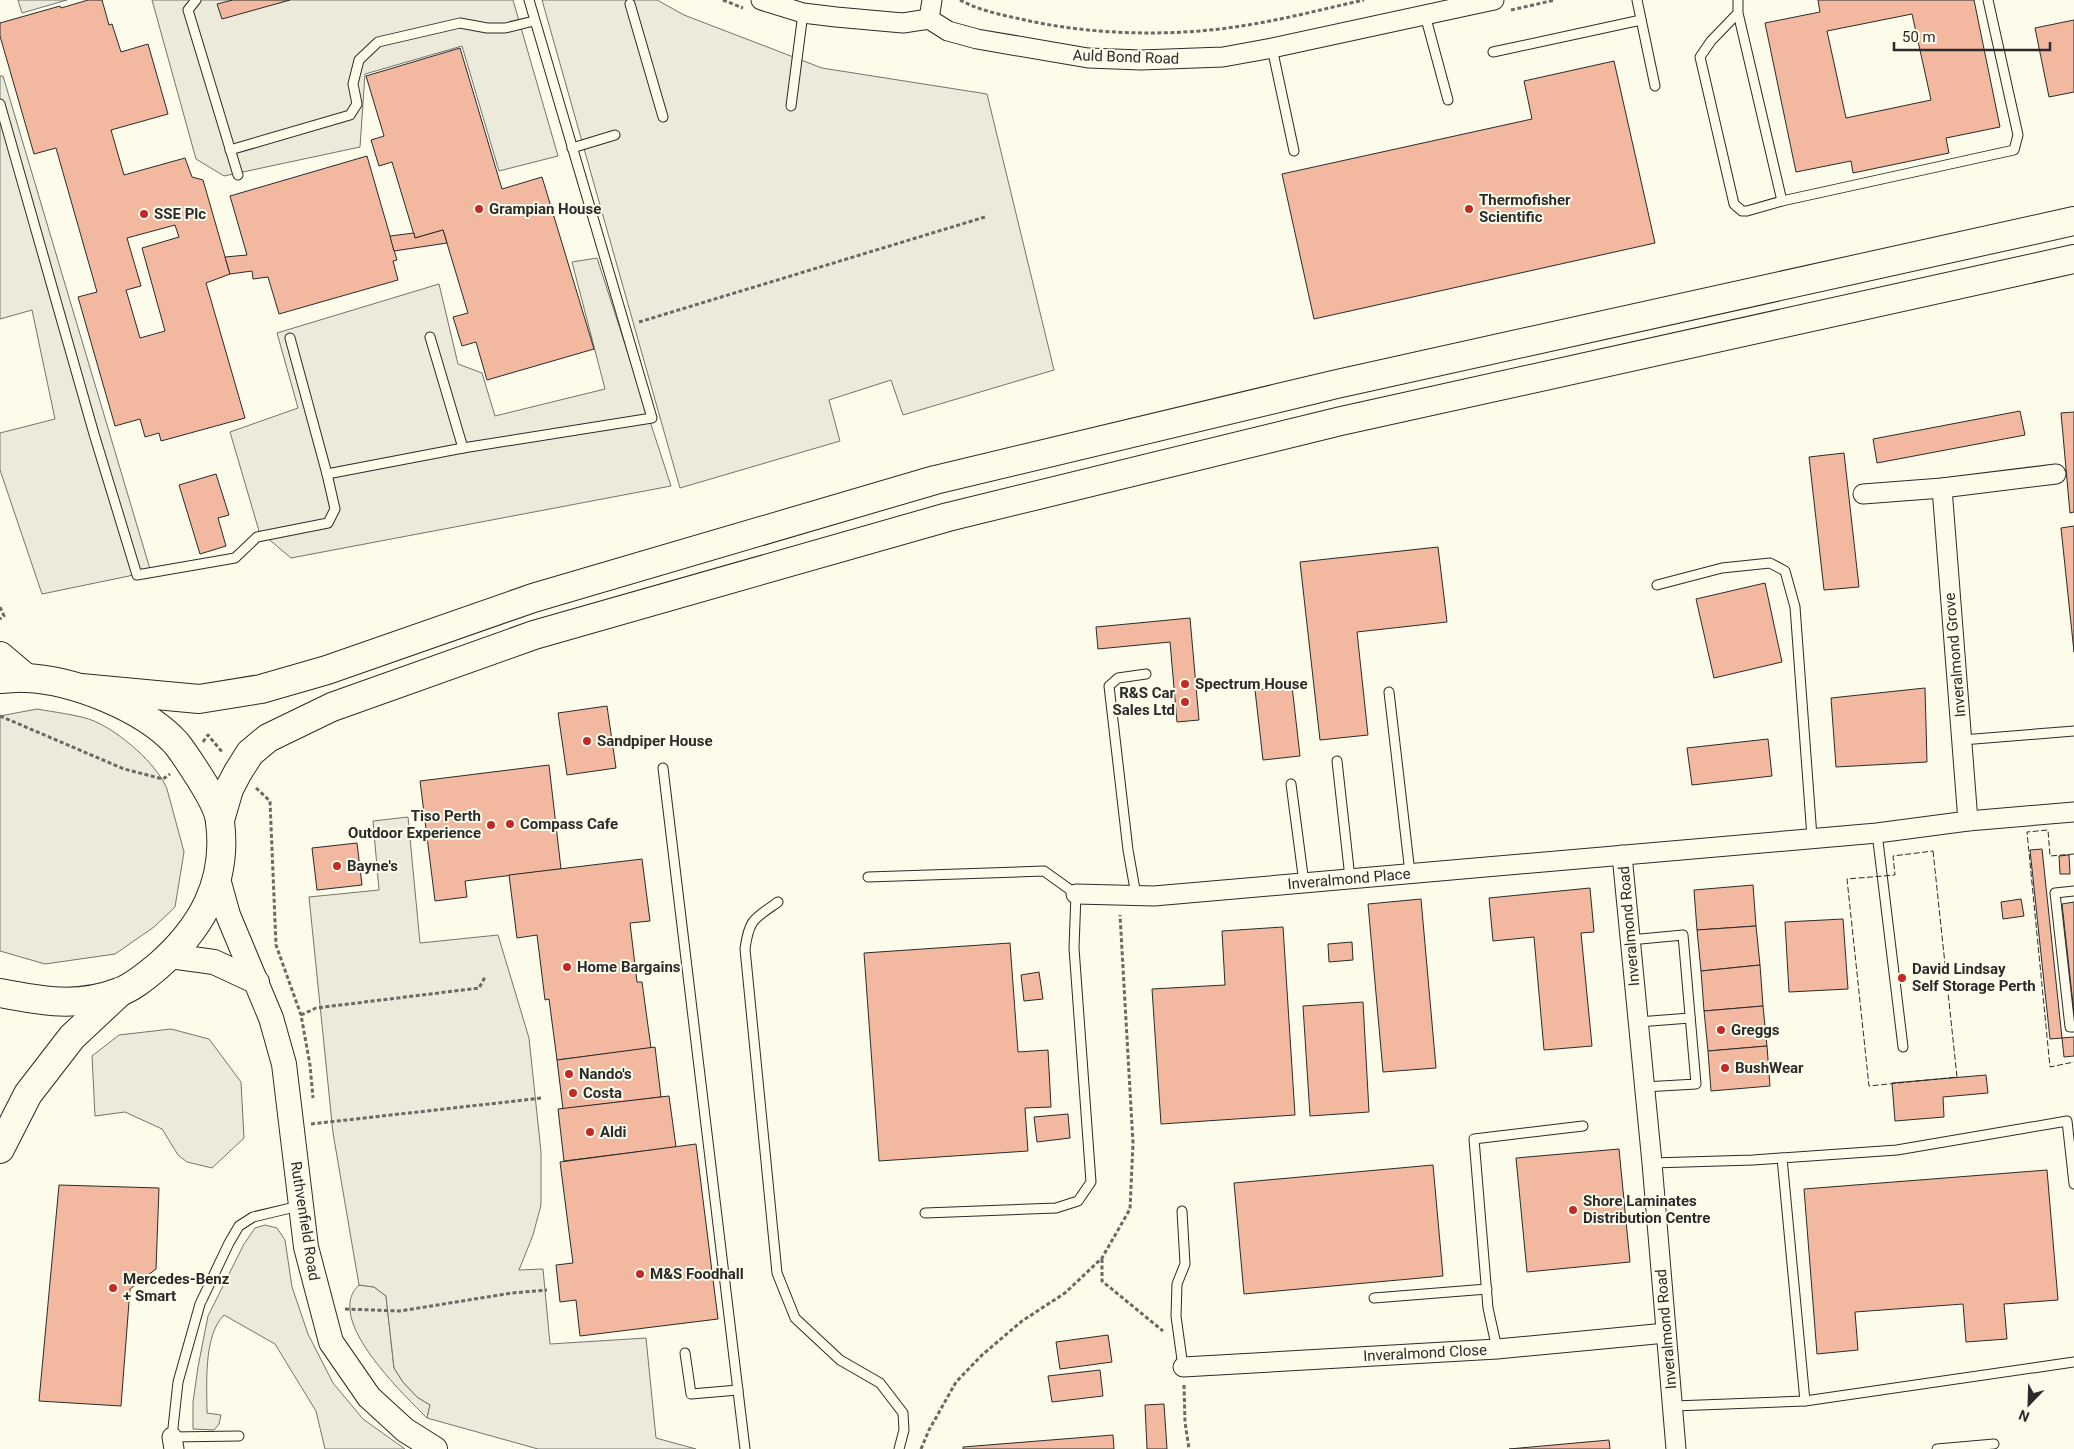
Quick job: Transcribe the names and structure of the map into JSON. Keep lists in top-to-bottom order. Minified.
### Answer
{"streets":{"street":["Auld Bond Road","Inveralmond Grove","Inveralmond Place","Inveralmond Road","Ruthvenfield Road","Inveralmond Close"]},"crossings":[["Inveralmond Grove","Inveralmond Road"],["Inveralmond Place","Inveralmond Road"],["Inveralmond Road","Inveralmond Close"]],"places":["Grampian House","Thermofisher Scientific","SSE Plc","Spectrum House","R&S Car Sales Ltd","Sandpiper House","Compass Cafe","Tiso Perth Outdoor Experience","Bayne's","Home Bargains","David Lindsay Self Storage Perth","Greggs","BushWear","Nando's","Costa","Aldi","Shore Laminates Distribution Centre","M&S Foodhall","Mercedes-Benz + Smart"],"scale_bar":"50 m","north":"bottom left"}
